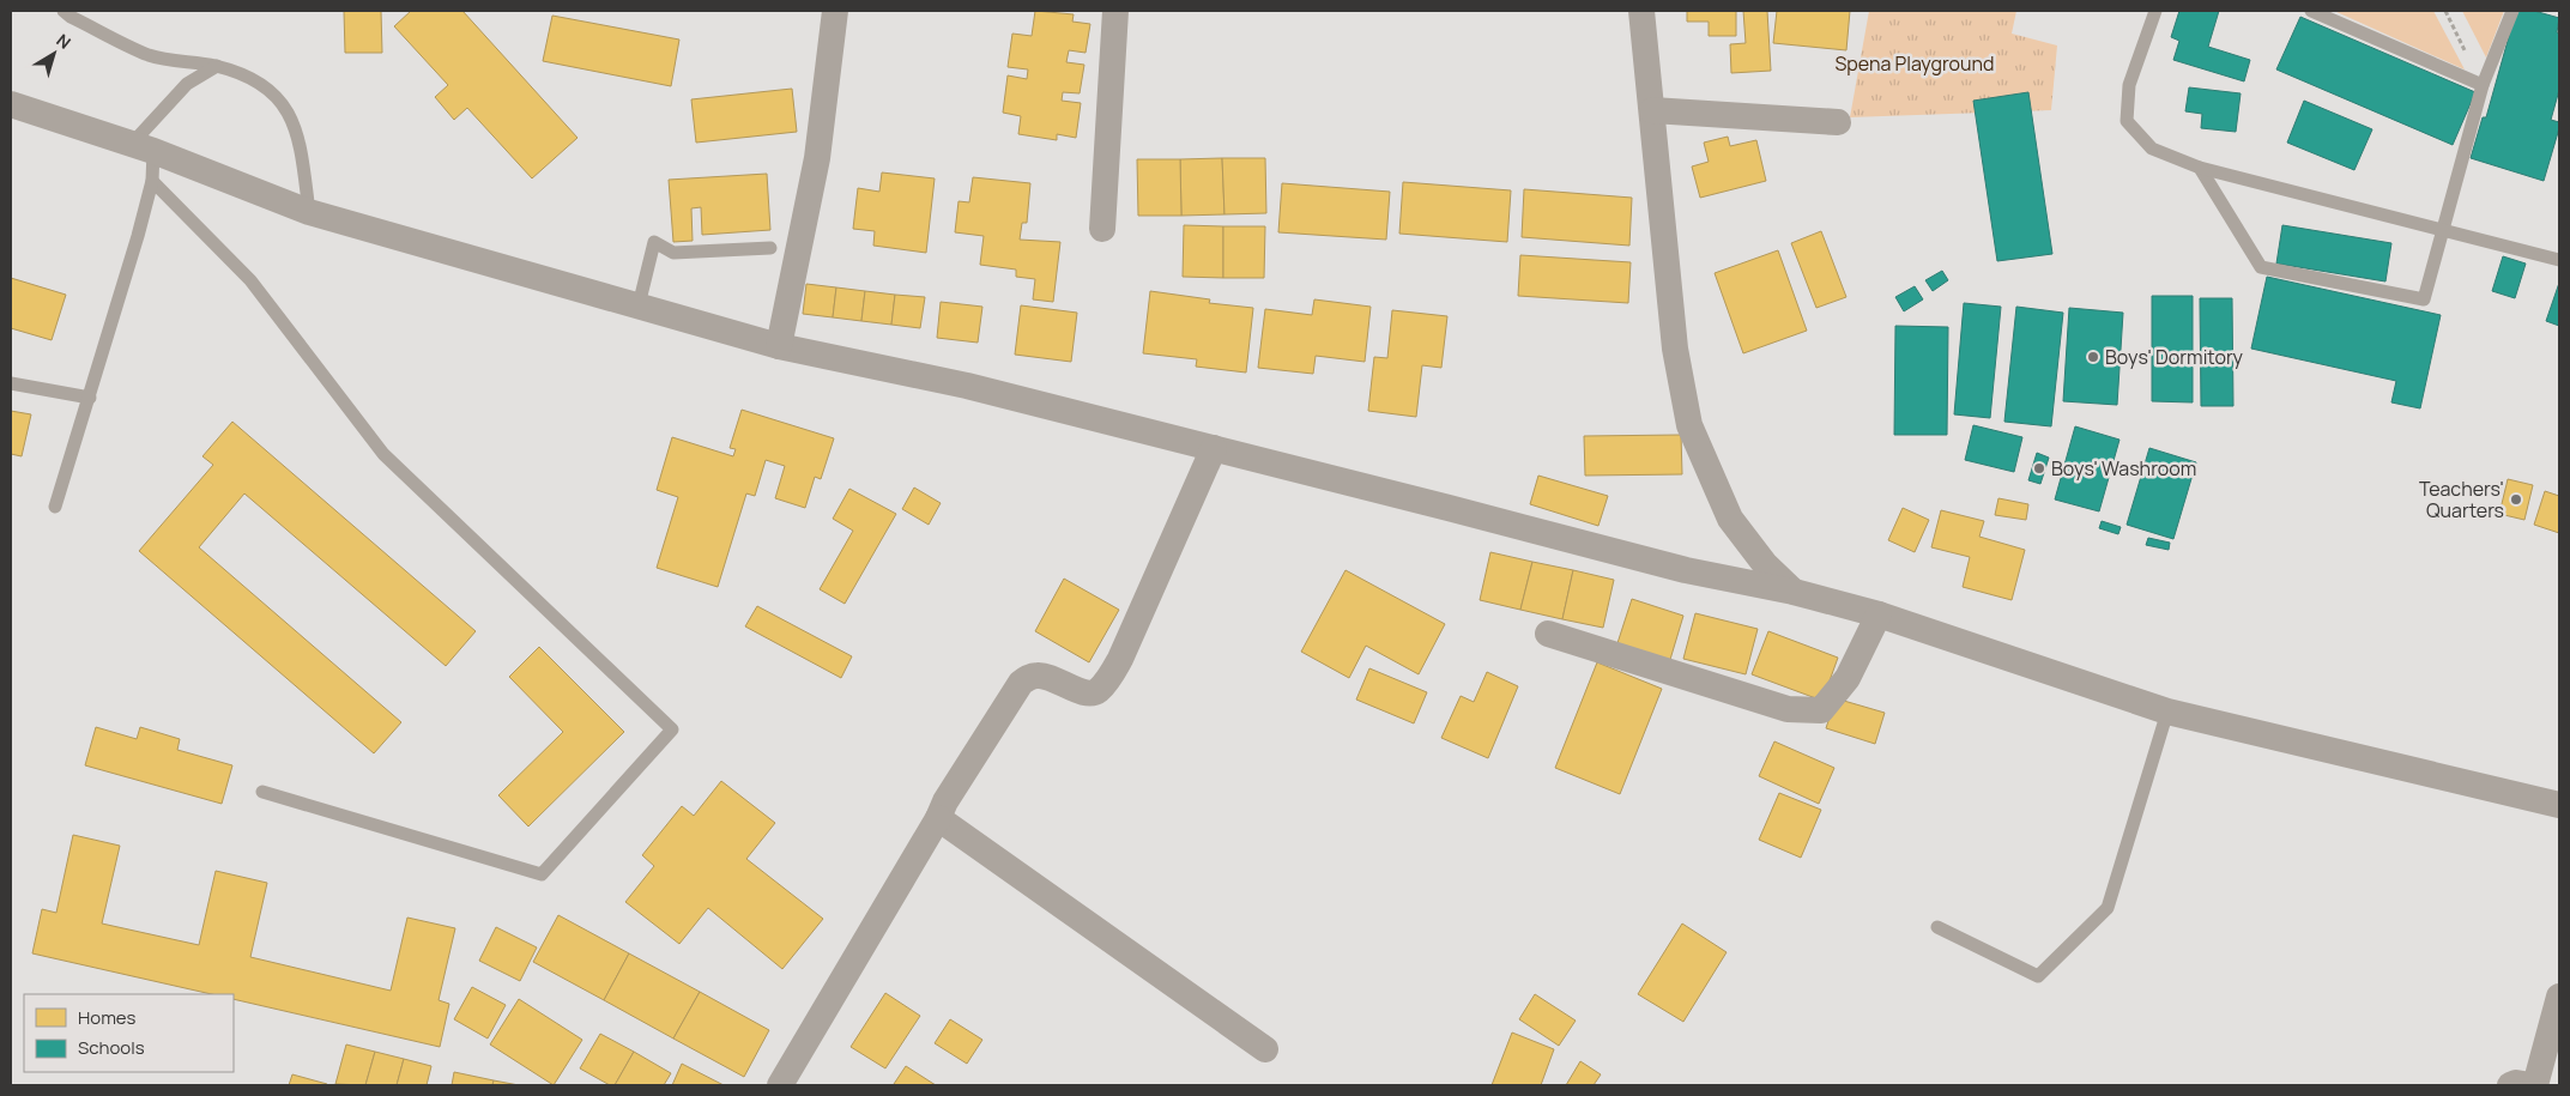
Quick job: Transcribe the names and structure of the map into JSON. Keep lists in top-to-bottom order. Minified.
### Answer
{"parks":["Spena Playground"],"places":["Boys' Dormitory","Boys' Washroom","Teachers' Quarters"],"legend":["Homes","Schools"],"north":"top right"}
